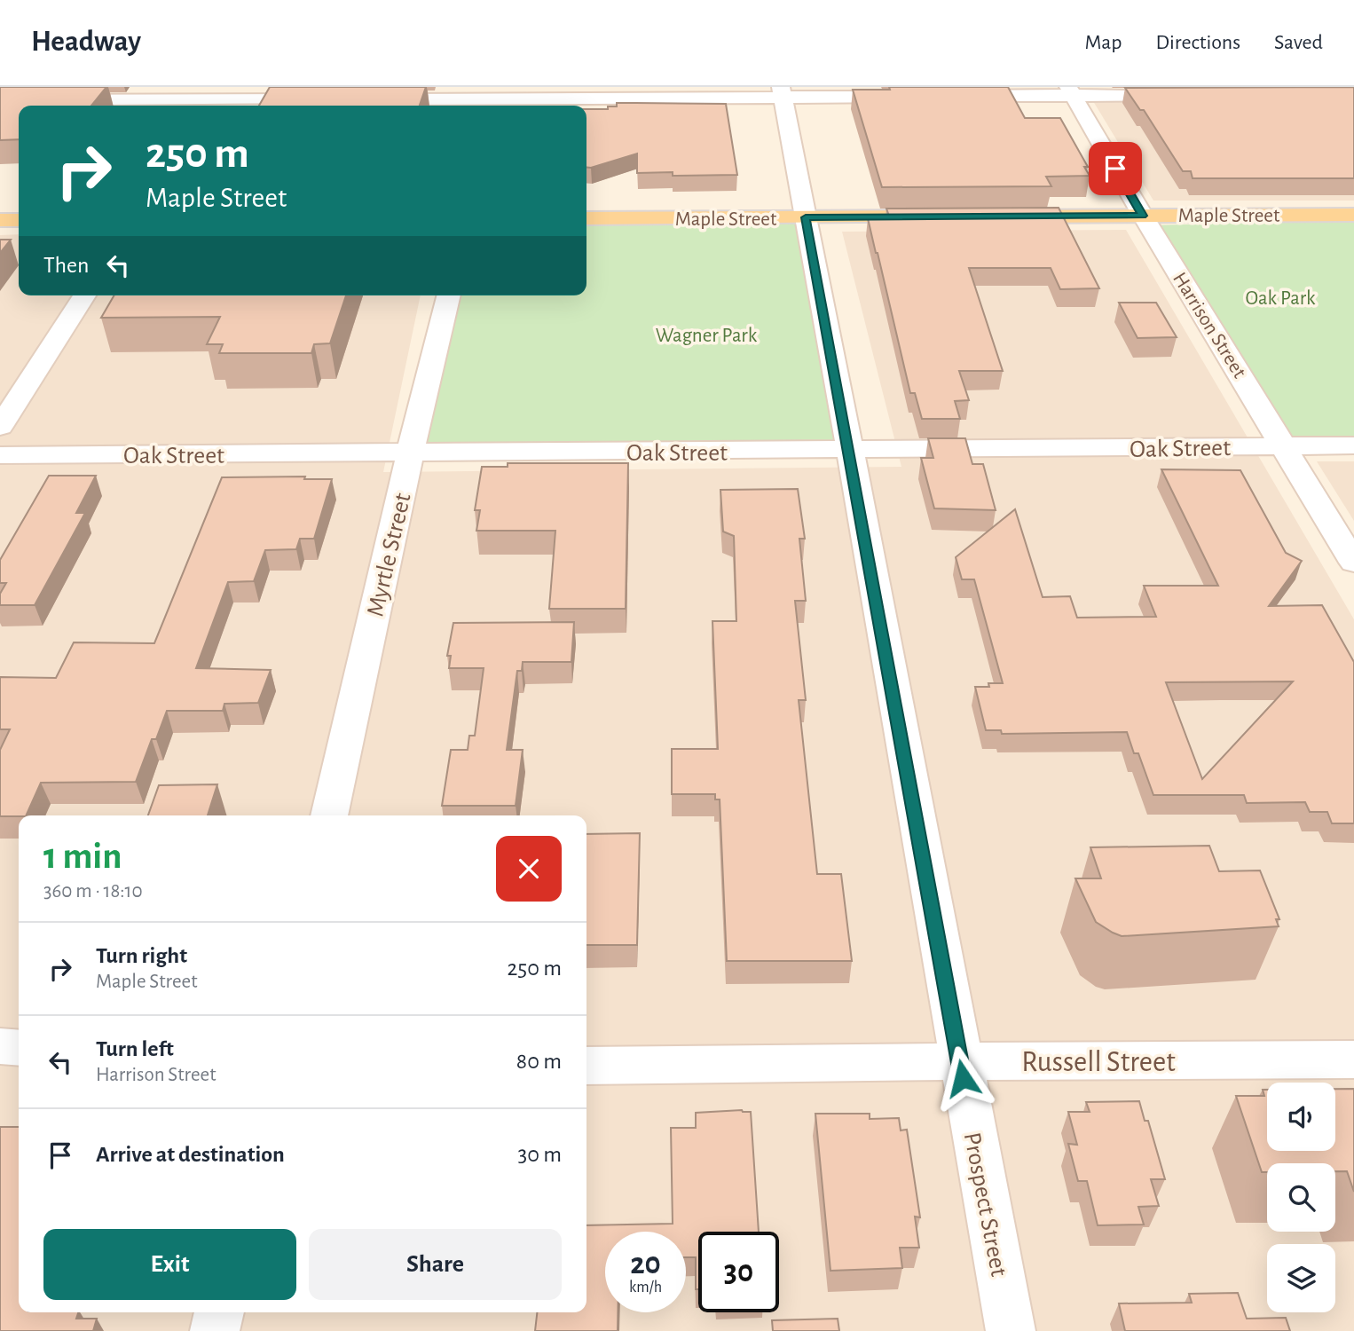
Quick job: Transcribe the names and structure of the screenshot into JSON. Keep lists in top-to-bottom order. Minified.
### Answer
{"streets":{"main road":["Maple Street"],"street":["Harrison Street","Oak Street","Myrtle Street","Russell Street","Prospect Street"]},"crossings":[["Maple Street","Harrison Street"],["Maple Street","Prospect Street"],["Harrison Street","Oak Street"],["Oak Street","Myrtle Street"],["Oak Street","Prospect Street"],["Russell Street","Prospect Street"]],"parks":["Oak Park","Wagner Park"],"page":{"header":"Headway","nav":["Map","Directions","Saved"],"turn":["250 m","Maple Street"],"then":"Then","heading":["1 min","360 m · 18:10"],"list":[{"name":"Turn right","note":"Maple Street","value":"250 m"},{"name":"Turn left","note":"Harrison Street","value":"80 m"},{"name":"Arrive at destination","value":"30 m"}],"buttons":["Exit","Share"],"speed":"20 km/h","limit":"30"}}
